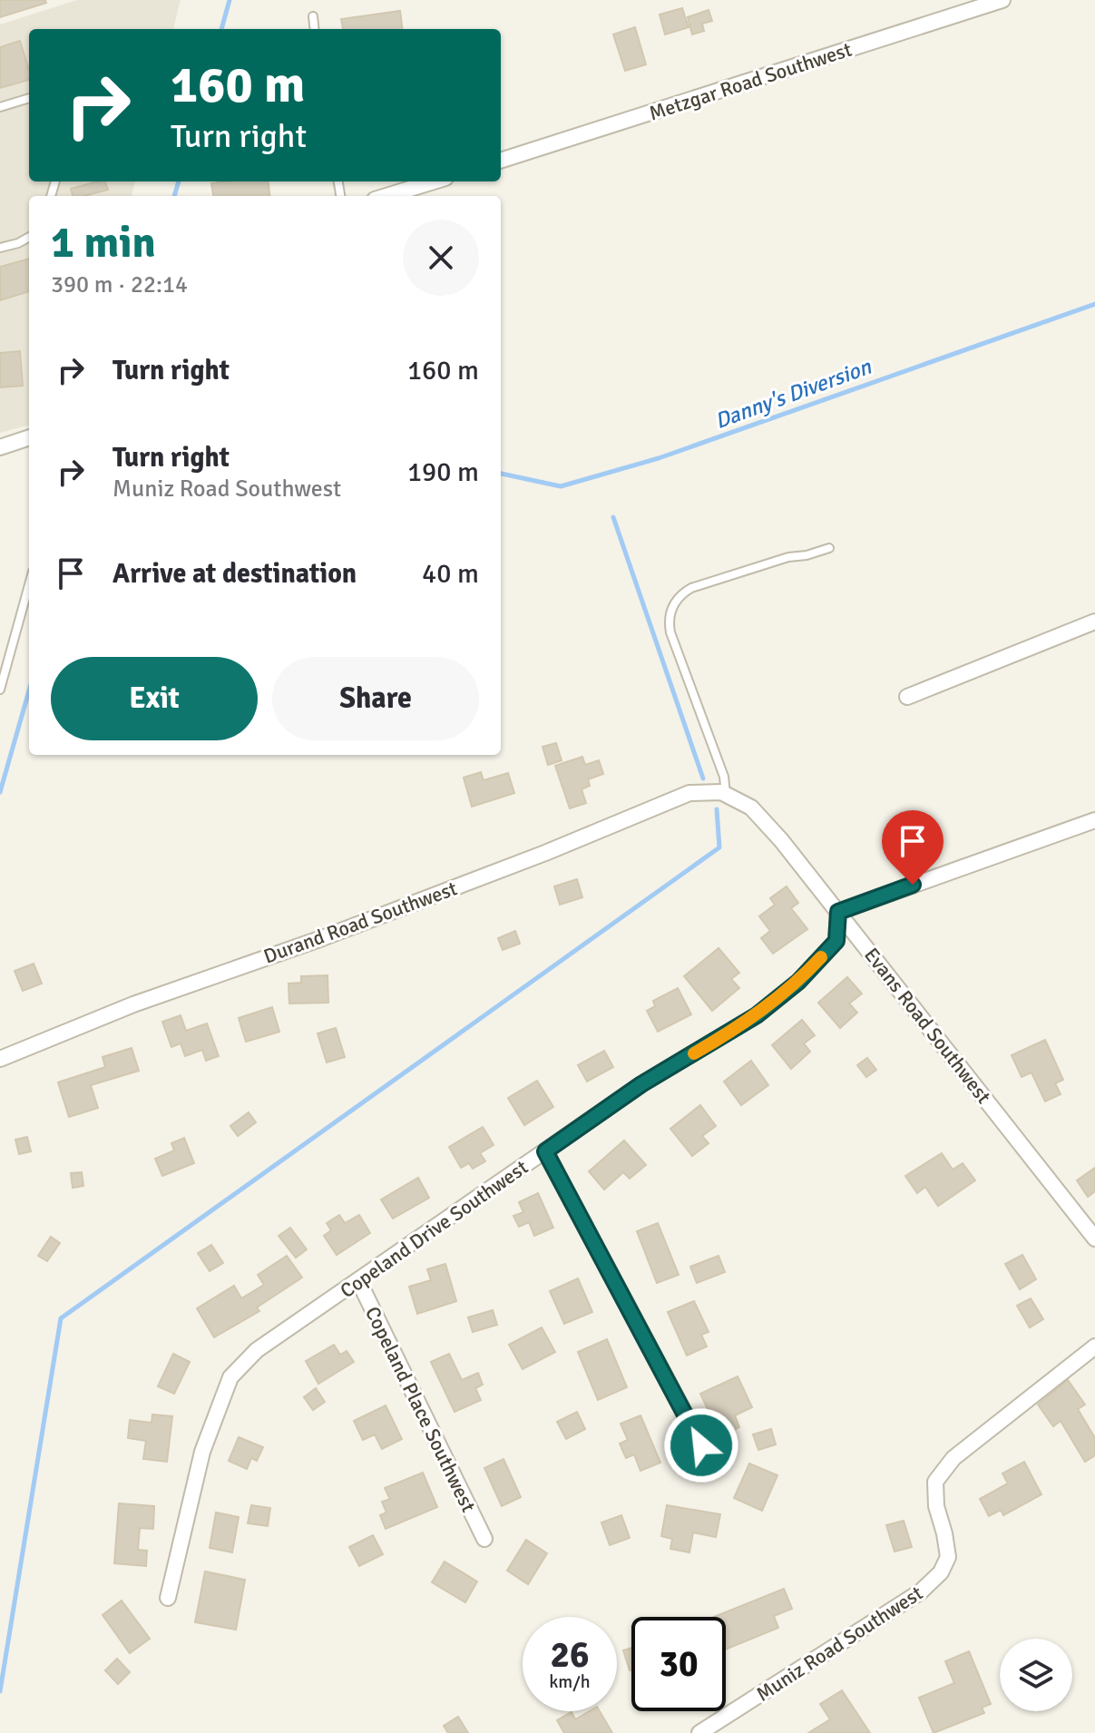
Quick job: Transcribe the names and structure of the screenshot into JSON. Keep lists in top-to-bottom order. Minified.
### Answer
{"streets":{"street":["Metzgar Road Southwest","Durand Road Southwest","Evans Road Southwest","Copeland Drive Southwest","Copeland Place Southwest","Muniz Road Southwest"]},"crossings":[["Durand Road Southwest","Evans Road Southwest"],["Evans Road Southwest","Copeland Drive Southwest"],["Copeland Drive Southwest","Copeland Place Southwest"]],"water":["Danny's Diversion"],"page":{"turn":["160 m","Turn right"],"heading":["1 min","390 m · 22:14"],"list":[{"name":"Turn right","value":"160 m"},{"name":"Turn right","note":"Muniz Road Southwest","value":"190 m"},{"name":"Arrive at destination","value":"40 m"}],"buttons":["Exit","Share"],"speed":"26 km/h","limit":"30"}}
